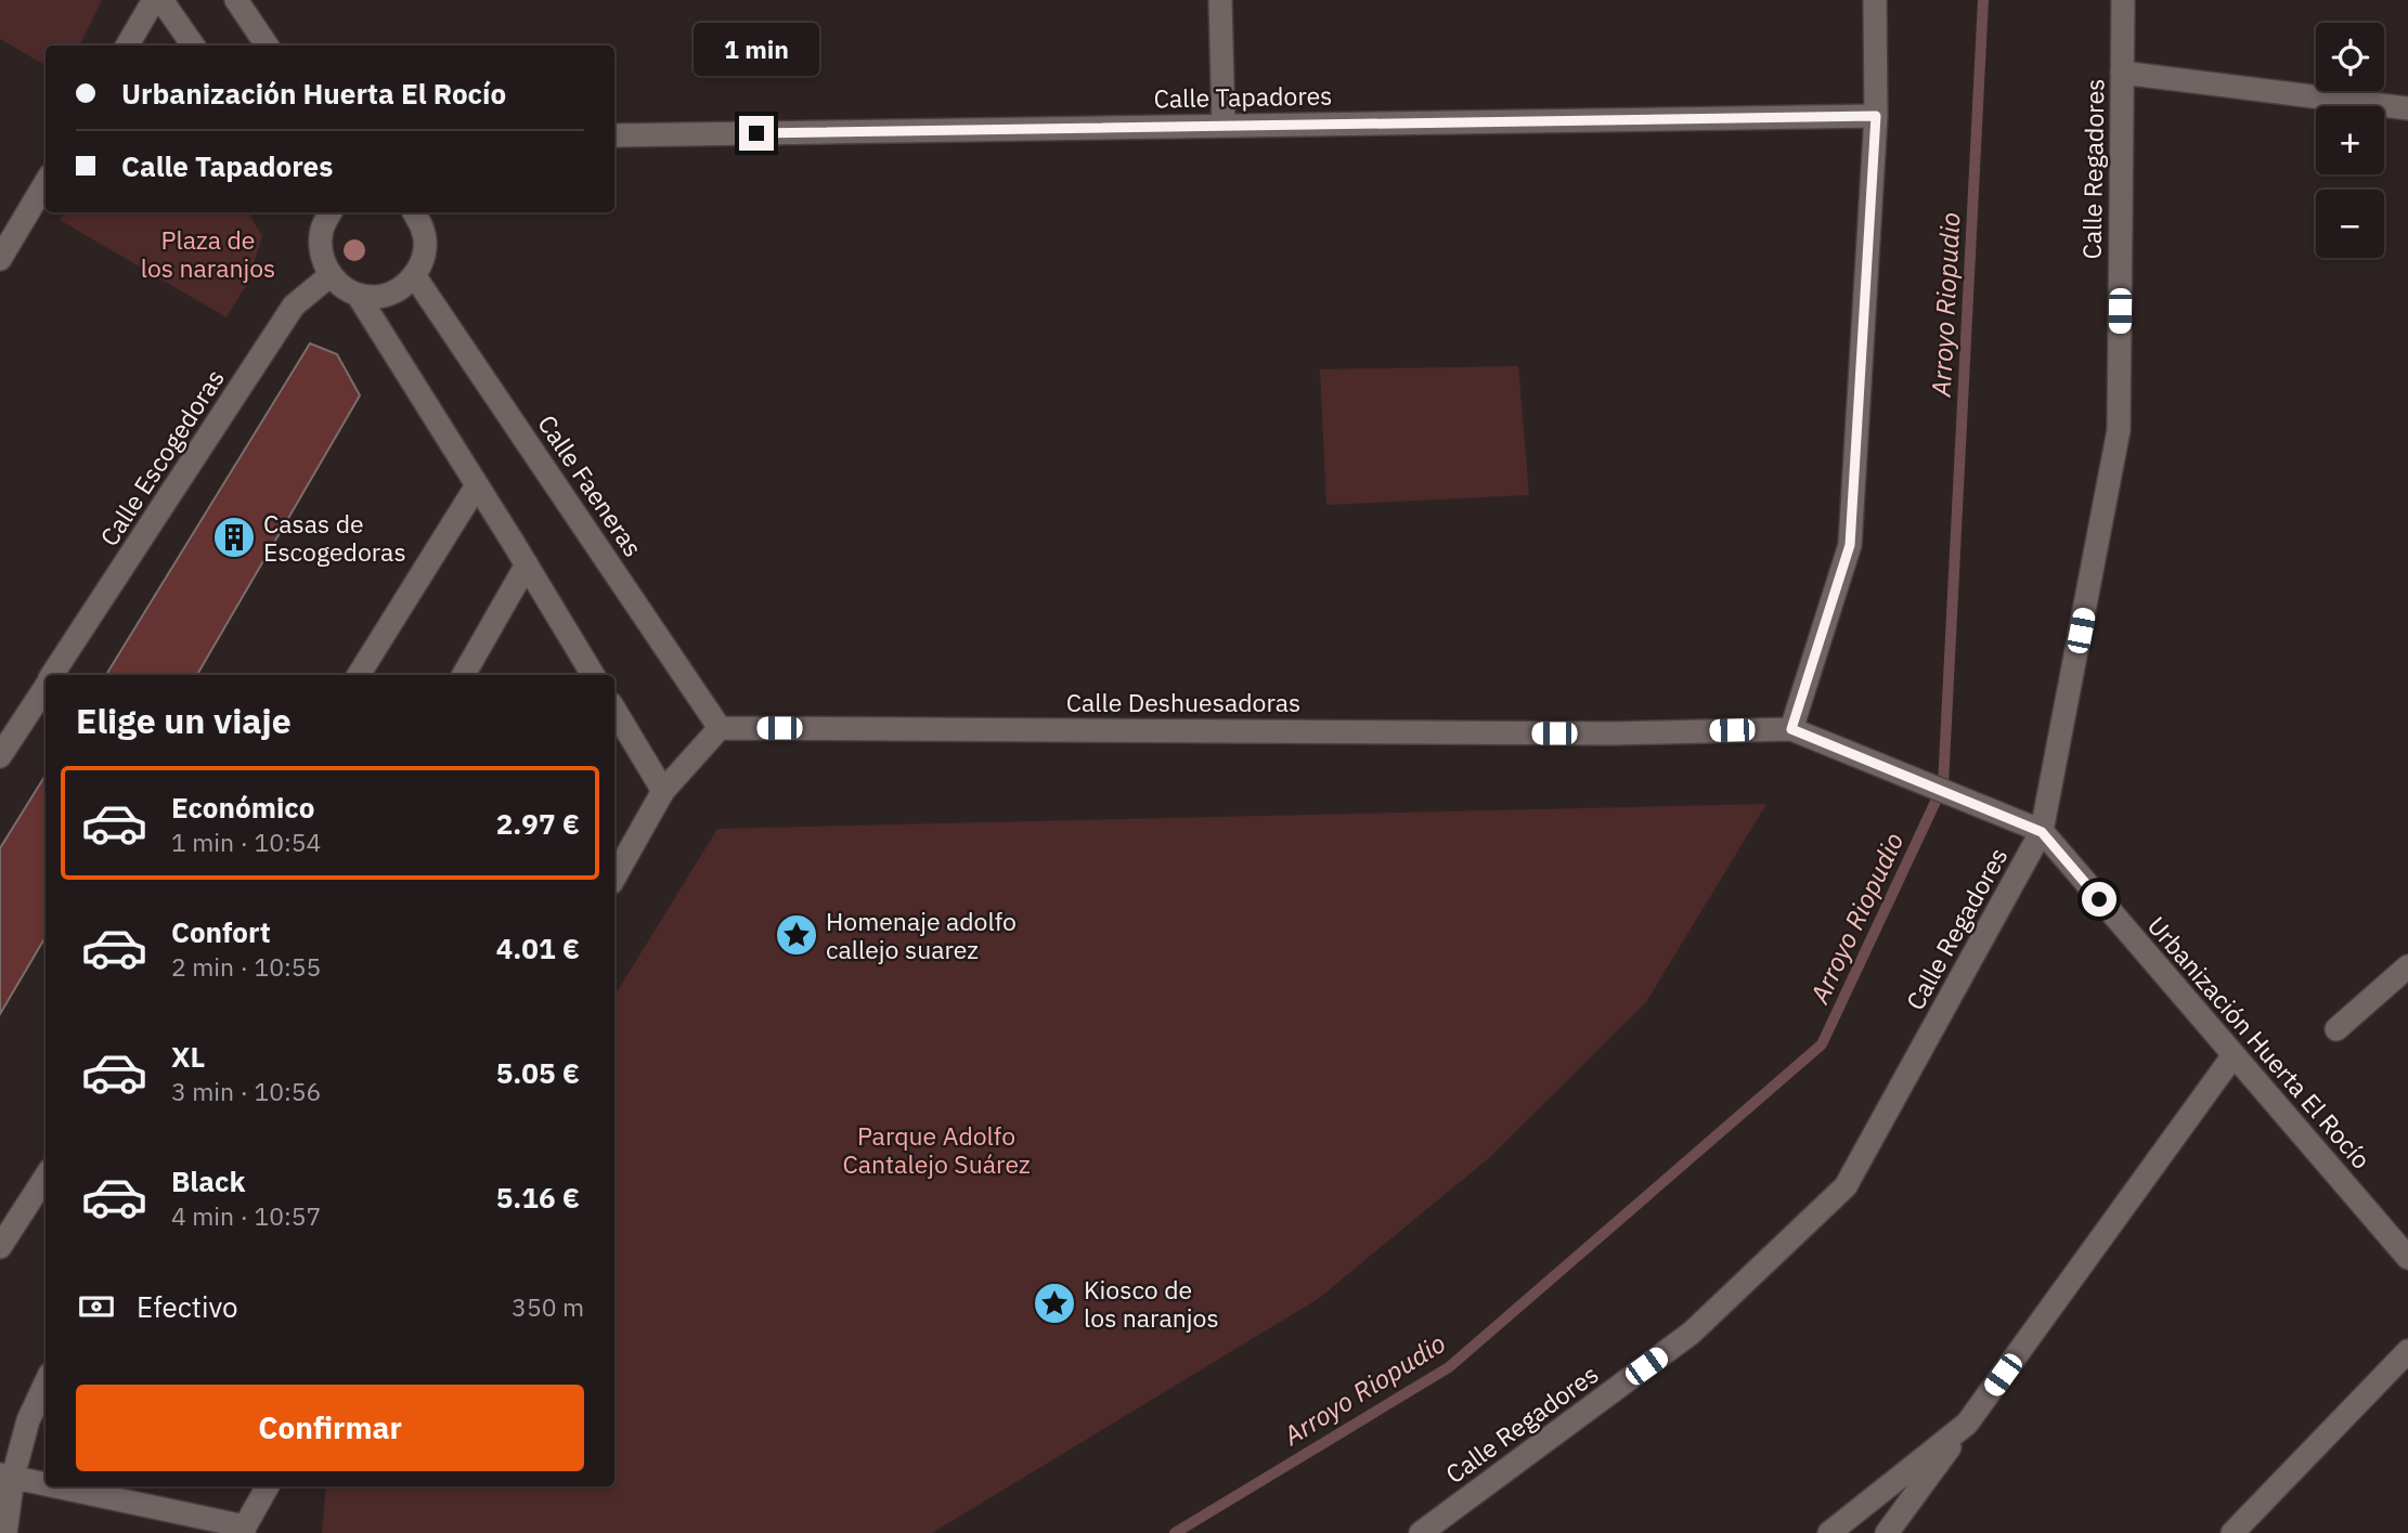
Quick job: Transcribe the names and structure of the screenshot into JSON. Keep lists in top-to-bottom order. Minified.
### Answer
{"streets":{"street":["Calle Tapadores","Calle Regadores","Calle Escogedoras","Calle Faeneras","Calle Deshuesadoras","Urbanización Huerta El Rocío"]},"crossings":[["Calle Regadores","Urbanización Huerta El Rocío"],["Calle Faeneras","Calle Deshuesadoras"],["Calle Deshuesadoras","Urbanización Huerta El Rocío"]],"water":["Arroyo Riopudio"],"parks":["Plaza de los naranjos","Parque Adolfo Cantalejo Suárez"],"places":{"building":["Casas de Escogedoras"],"place":["Homenaje adolfo callejo suarez","Kiosco de los naranjos"]},"page":{"map_buttons":["+","−"],"bubble":"1 min","banner":["Urbanización Huerta El Rocío","Calle Tapadores"],"heading":"Elige un viaje","list":[{"name":"Económico","note":"1 min · 10:54","value":"2.97 €"},{"name":"Confort","note":"2 min · 10:55","value":"4.01 €"},{"name":"XL","note":"3 min · 10:56","value":"5.05 €"},{"name":"Black","note":"4 min · 10:57","value":"5.16 €"}],"pay":["Efectivo","350 m"],"buttons":"Confirmar"}}
